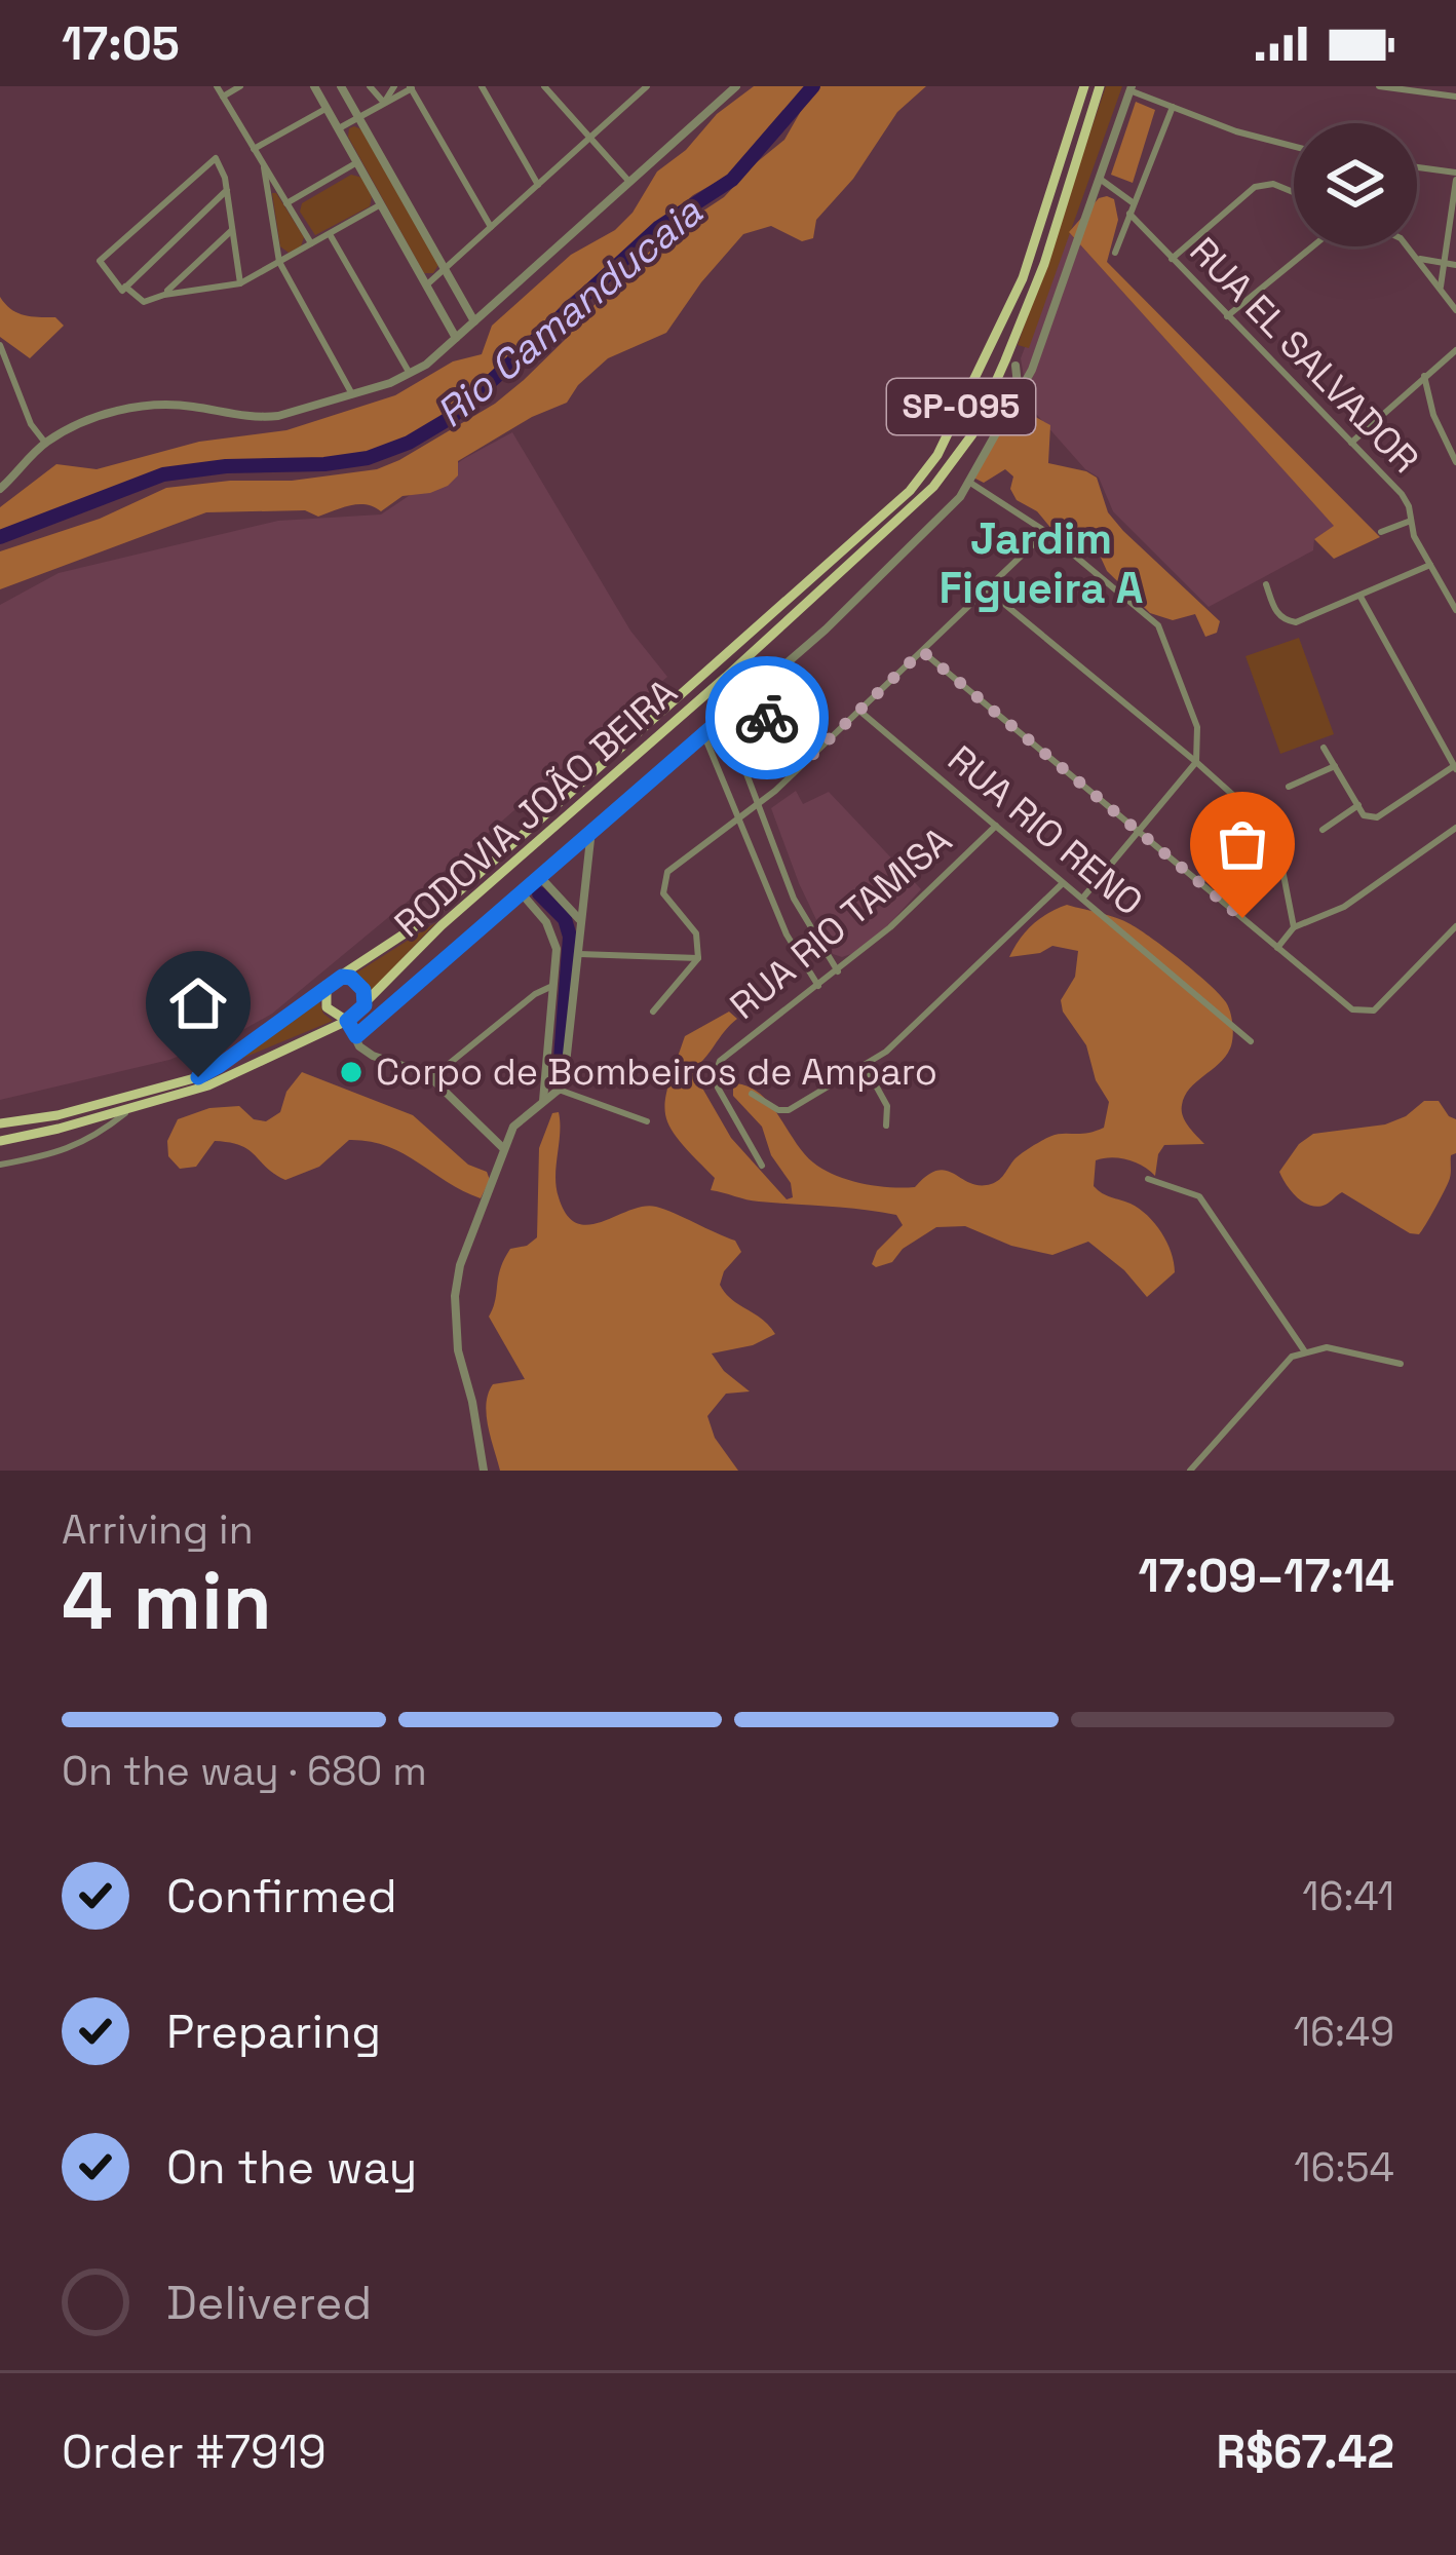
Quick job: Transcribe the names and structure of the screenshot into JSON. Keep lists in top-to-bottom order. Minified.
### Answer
{"streets":{"main road":["SP-095","RODOVIA JOÃO BEIRA"],"street":["RUA EL SALVADOR","RUA RIO RENO","RUA RIO TAMISA"]},"crossings":[["RUA RIO RENO","RUA RIO TAMISA"]],"districts":["Jardim Figueira A"],"water":["Rio Camanducaia"],"places":["Corpo de Bombeiros de Amparo"],"page":{"status":"17:05","heading":["4 min","Arriving in","17:09–17:14"],"panel":["Order #7919","R$67.42"],"bar":"On the way · 680 m","list":[["Confirmed","16:41"],["Preparing","16:49"],["On the way","16:54"],"Delivered"]}}
